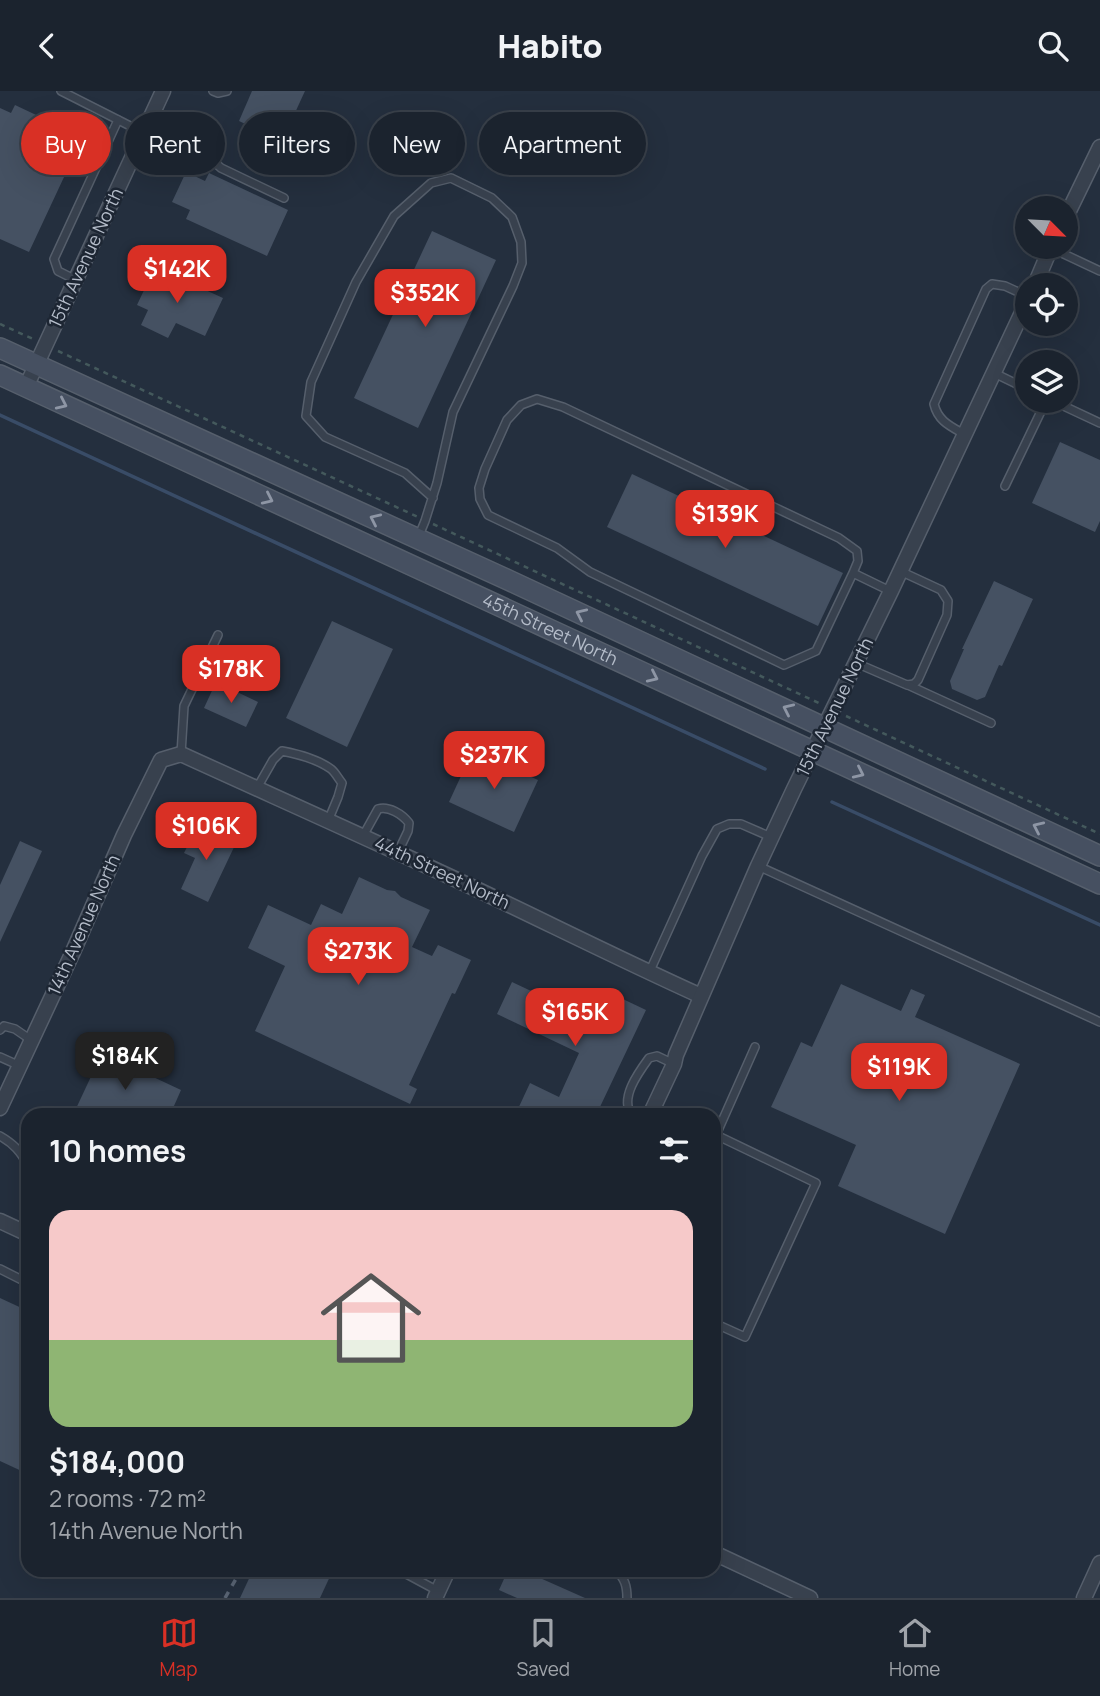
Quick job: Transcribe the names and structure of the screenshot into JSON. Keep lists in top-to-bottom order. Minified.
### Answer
{"streets":{"main road":["45th Street North"],"street":["15th Avenue North","44th Street North","14th Avenue North"]},"crossings":[["15th Avenue North","45th Street North"],["15th Avenue North","44th Street North"],["44th Street North","14th Avenue North"]],"north":"bottom right","page":{"header":"Habito","chip":["Buy","Rent","Filters","New","Apartment"],"price":["$142K","$352K","$139K","$178K","$237K","$106K","$273K","$165K","$184K","$119K"],"heading":"10 homes","list":[{"name":"$184,000","note":"2 rooms · 72 m² · 14th Avenue North"}],"tabs":["Map","Saved","Home"]}}
